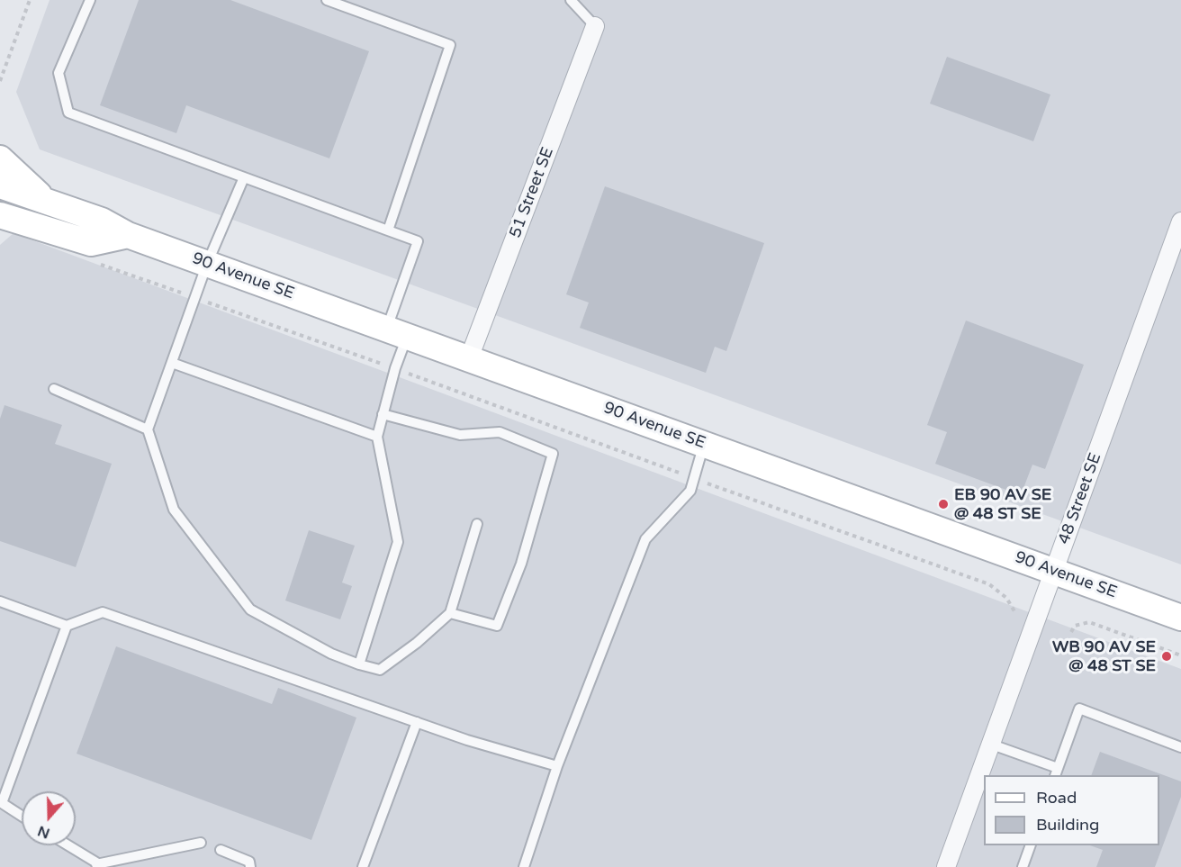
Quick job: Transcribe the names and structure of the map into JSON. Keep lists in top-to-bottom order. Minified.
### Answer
{"streets":{"street":["51 Street SE","90 Avenue SE","48 Street SE"]},"crossings":[["51 Street SE","90 Avenue SE"],["90 Avenue SE","48 Street SE"]],"places":["EB 90 AV SE @ 48 ST SE","WB 90 AV SE @ 48 ST SE"],"legend":["Road","Building"],"north":"bottom"}
